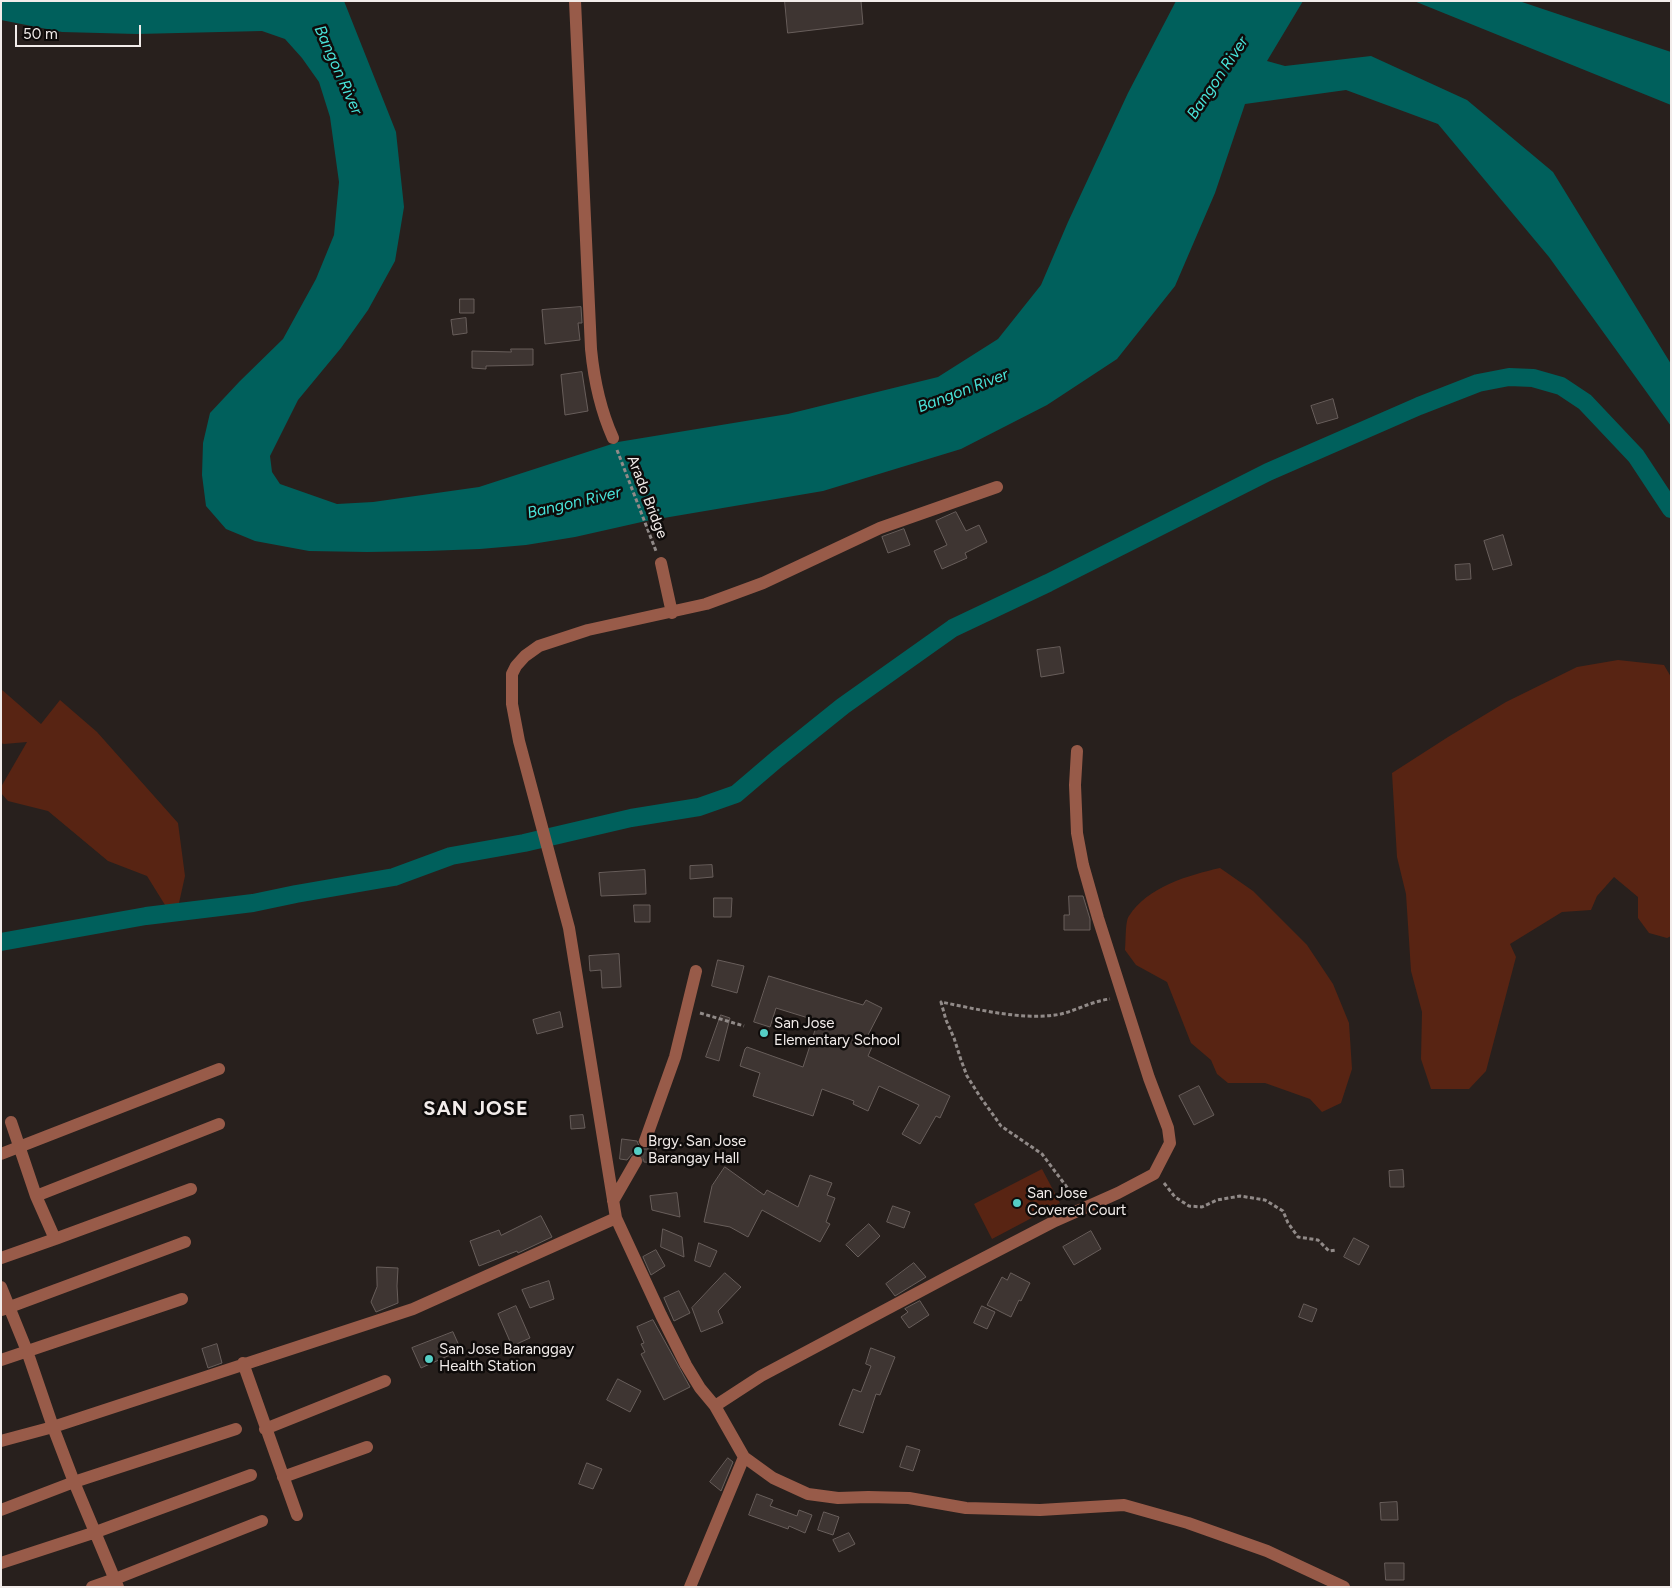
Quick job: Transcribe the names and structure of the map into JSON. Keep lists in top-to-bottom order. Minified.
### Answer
{"streets":{"path":["Arado Bridge"]},"districts":["SAN JOSE"],"water":["Bangon River"],"places":["San Jose Elementary School","Brgy. San Jose Barangay Hall","San Jose Covered Court","San Jose Baranggay Health Station"],"scale_bar":"50 m"}
